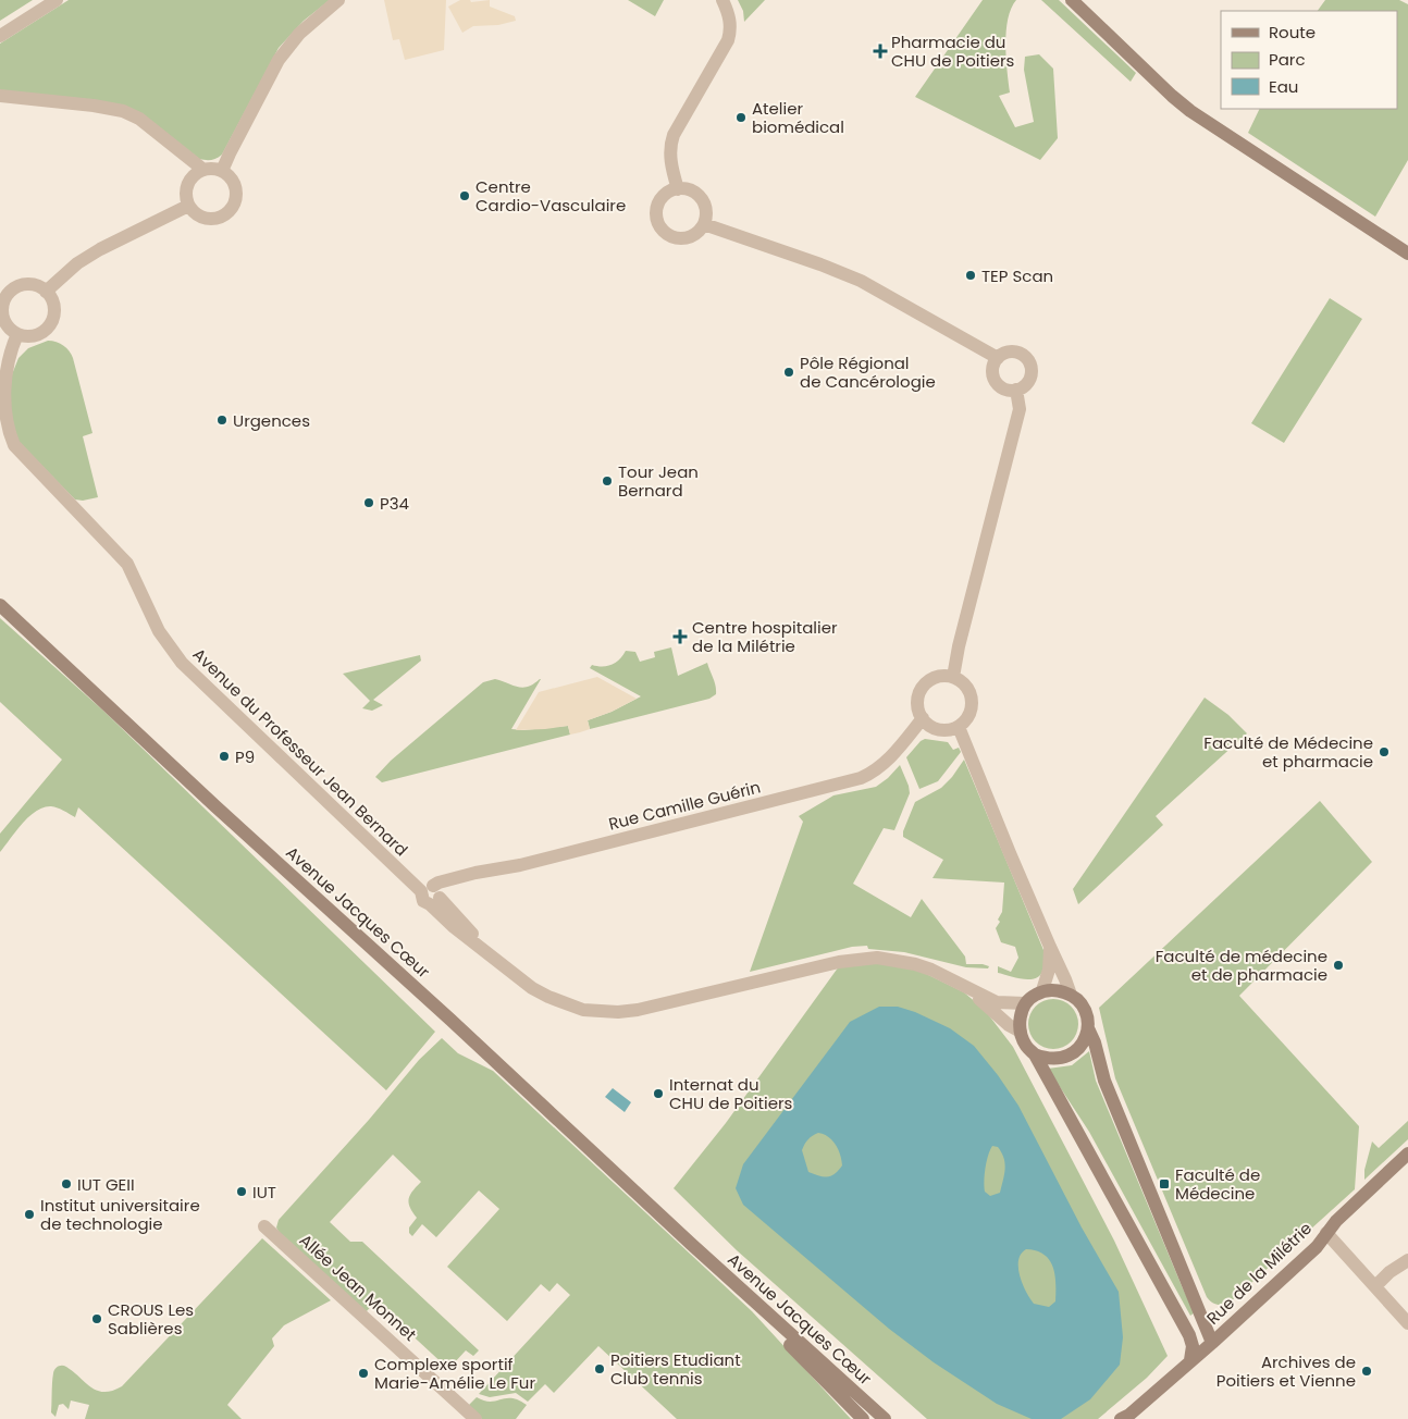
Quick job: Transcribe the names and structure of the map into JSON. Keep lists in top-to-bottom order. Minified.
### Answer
{"streets":{"street":["Avenue du Professeur Jean Bernard","Rue Camille Guérin","Avenue Jacques Cœur","Rue de la Milétrie","Allée Jean Monnet"]},"crossings":[["Avenue du Professeur Jean Bernard","Rue Camille Guérin"],["Avenue du Professeur Jean Bernard","Rue de la Milétrie"]],"places":{"health":["Pharmacie du CHU de Poitiers","Centre hospitalier de la Milétrie"],"other":["Atelier biomédical","Centre Cardio-Vasculaire","TEP Scan","Pôle Régional de Cancérologie","Urgences","Tour Jean Bernard","P34","Faculté de Médecine et pharmacie","P9","Faculté de médecine et de pharmacie","Internat du CHU de Poitiers","IUT GEII","IUT","Institut universitaire de technologie","CROUS Les Sablières","Poitiers Etudiant Club tennis","Archives de Poitiers et Vienne","Complexe sportif Marie-Amélie Le Fur"],"transit":["Faculté de Médecine"]},"legend":["Route","Parc","Eau"]}
